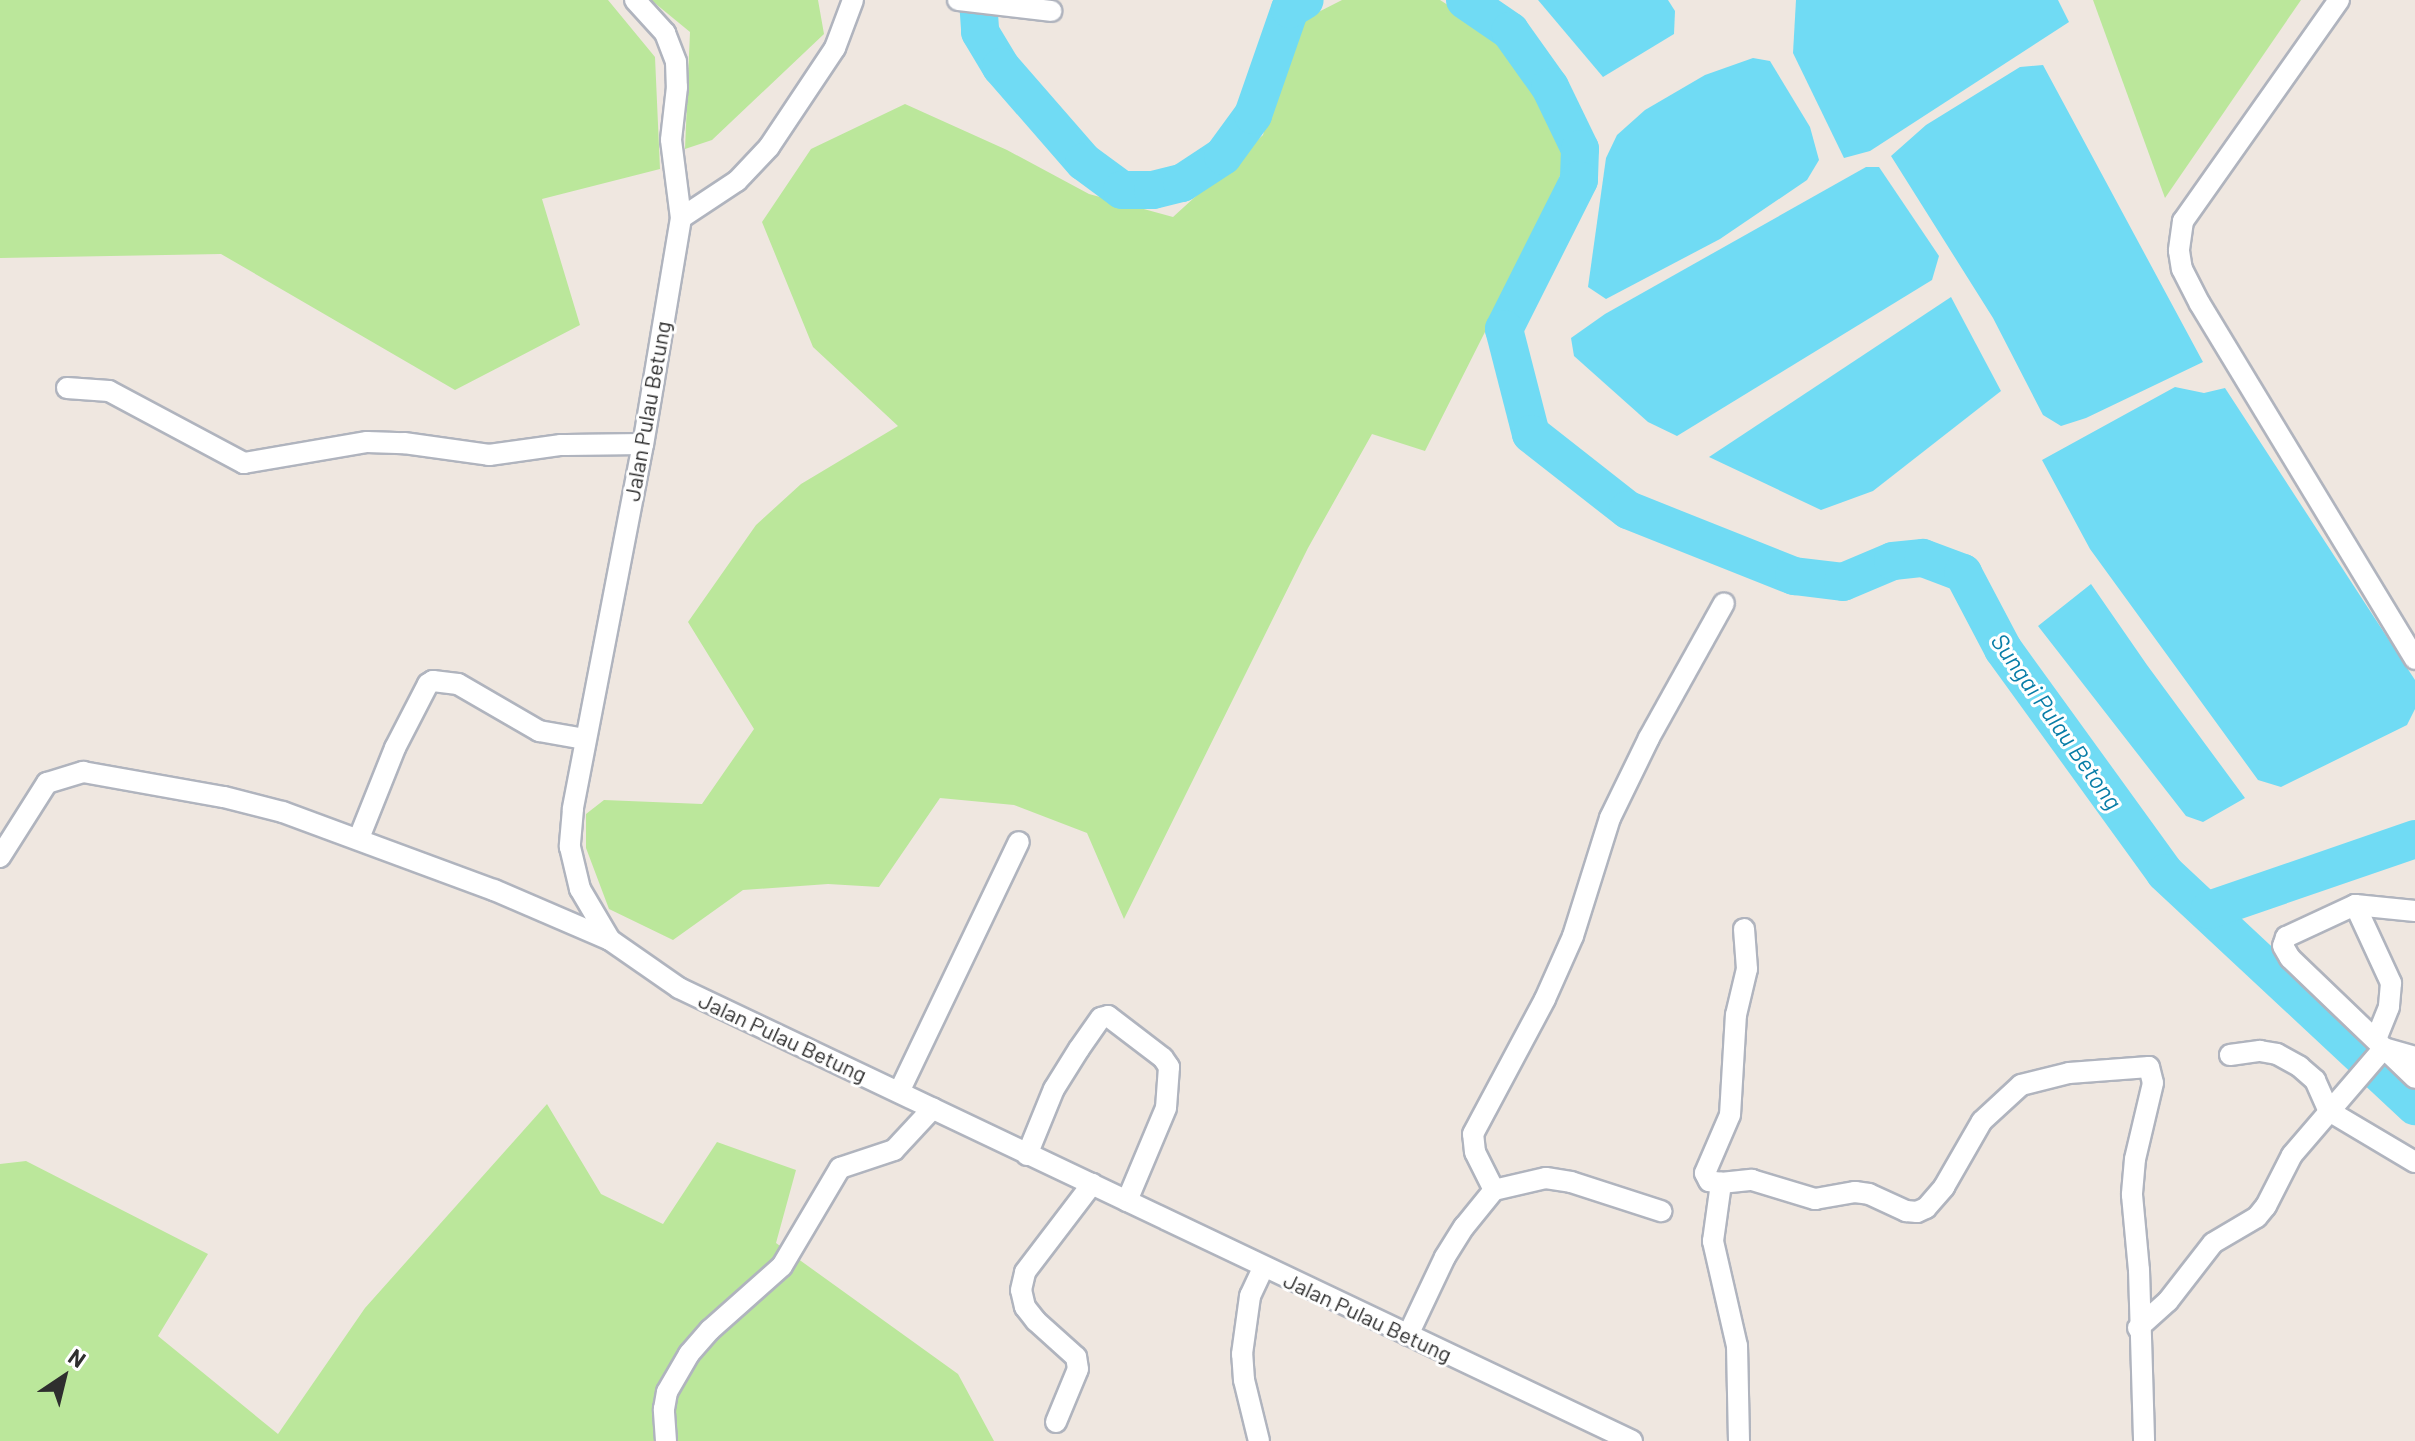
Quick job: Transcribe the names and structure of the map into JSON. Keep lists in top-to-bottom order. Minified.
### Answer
{"streets":{"street":["Jalan Pulau Betung"]},"water":["Sungai Pulau Betong"],"north":"top right"}
